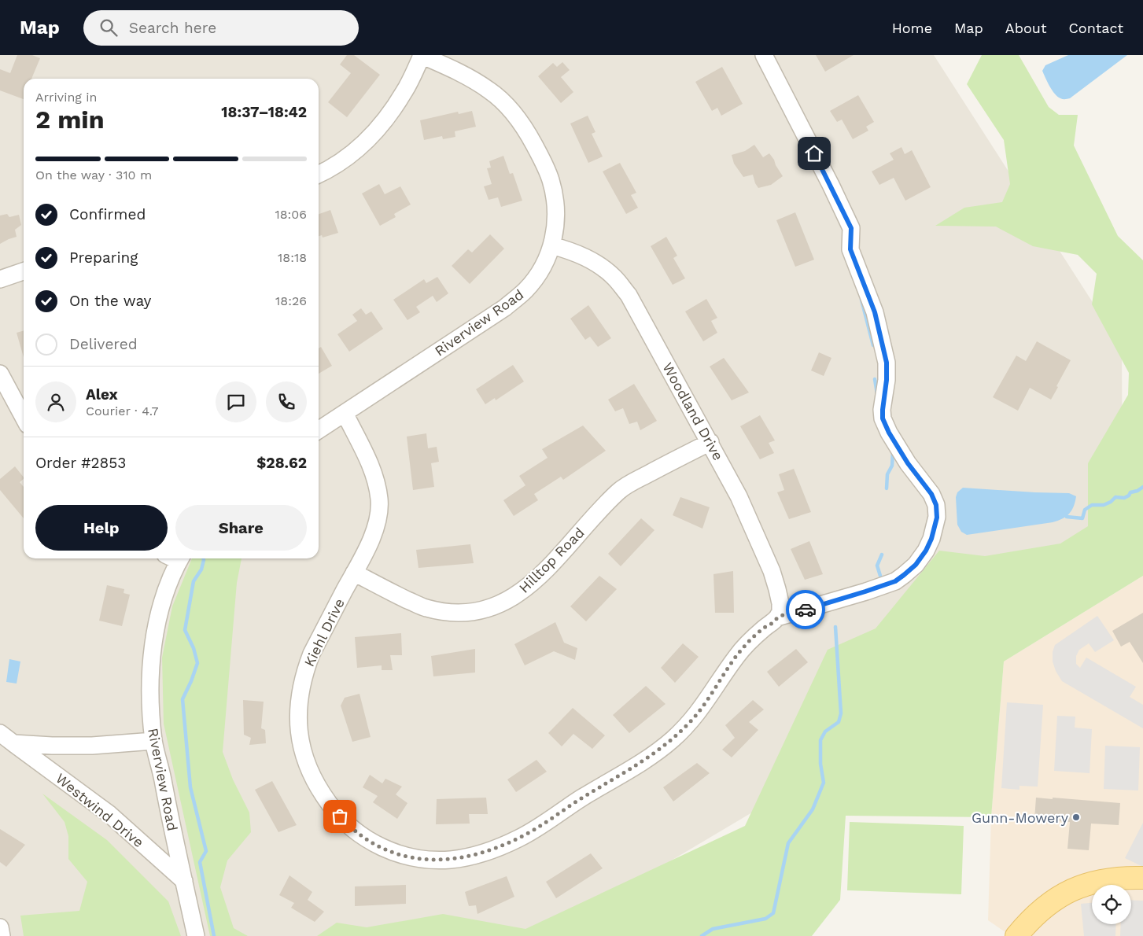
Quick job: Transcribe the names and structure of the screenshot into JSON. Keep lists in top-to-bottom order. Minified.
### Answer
{"streets":{"street":["Riverview Road","Woodland Drive","Hilltop Road","Kiehl Drive","Westwind Drive"]},"crossings":[["Riverview Road","Woodland Drive"],["Riverview Road","Kiehl Drive"],["Riverview Road","Westwind Drive"],["Woodland Drive","Hilltop Road"],["Woodland Drive","Kiehl Drive"],["Hilltop Road","Kiehl Drive"]],"places":["Gunn-Mowery"],"page":{"header":"Map","search":"Search here","nav":["Home","Map","About","Contact"],"heading":["2 min","Arriving in","18:37–18:42"],"panel":["Alex","Courier · 4.7","Order #2853","$28.62"],"bar":"On the way · 310 m","list":[["Confirmed","18:06"],["Preparing","18:18"],["On the way","18:26"],"Delivered"],"buttons":["Help","Share"]}}
